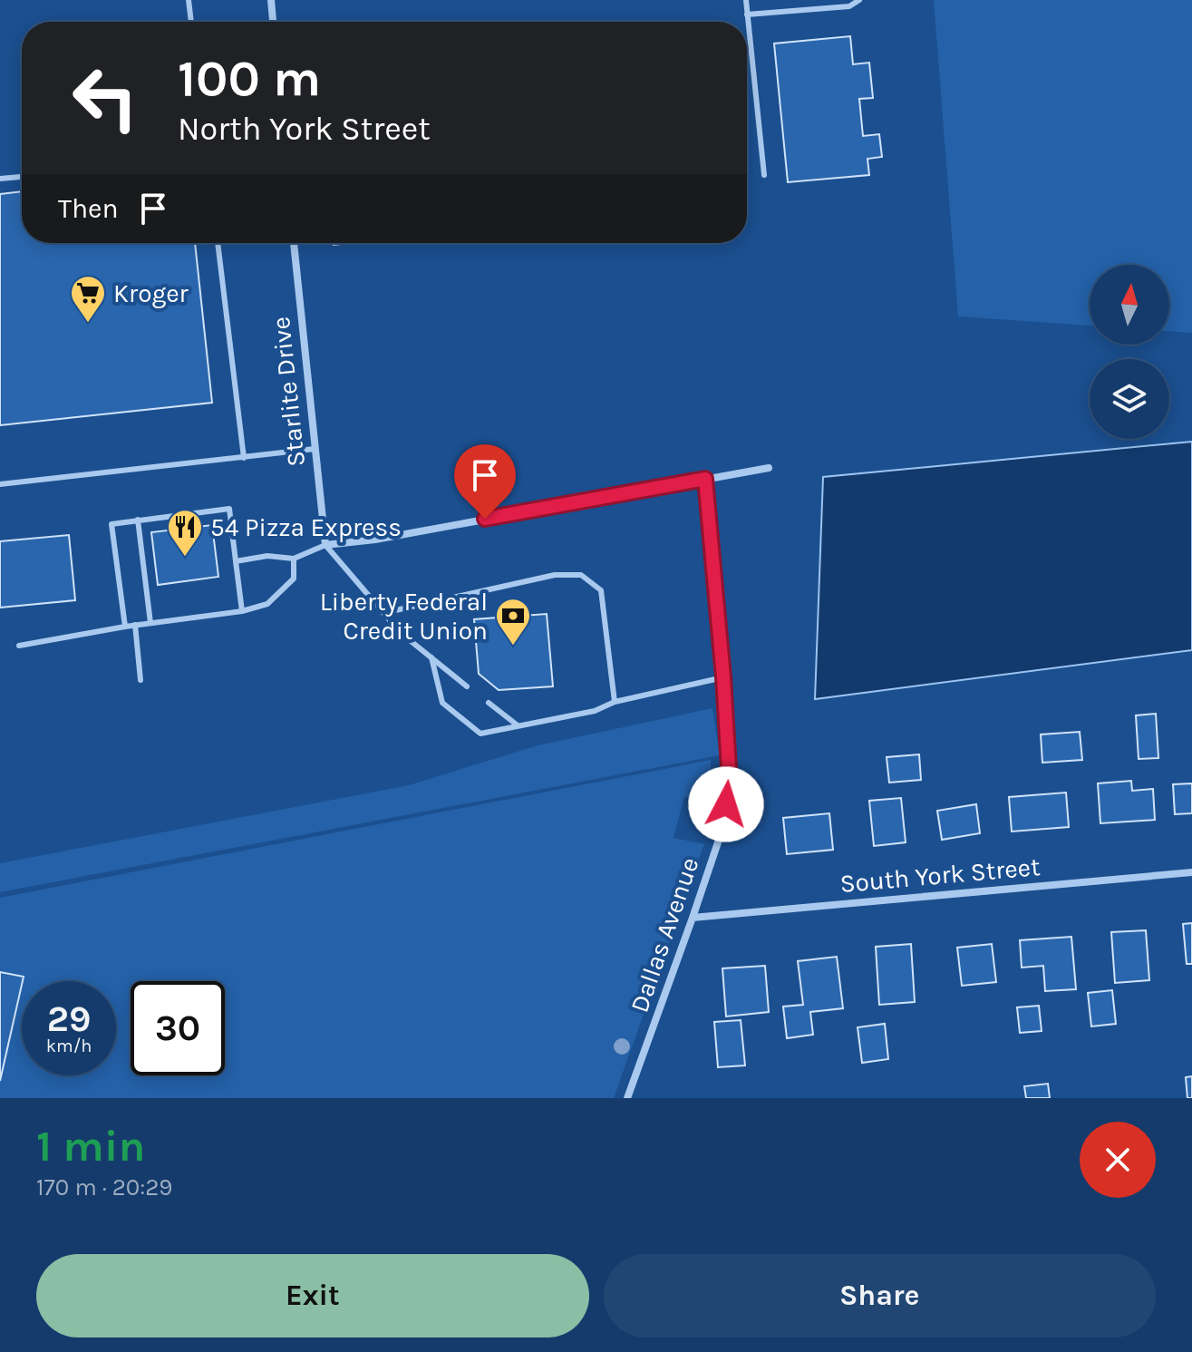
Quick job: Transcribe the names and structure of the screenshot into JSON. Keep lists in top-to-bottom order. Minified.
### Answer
{"streets":{"street":["Starlite Drive","South York Street","Dallas Avenue"]},"crossings":[["South York Street","Dallas Avenue"]],"places":{"supermarket":["Kroger"],"restaurant":["54 Pizza Express"],"bank":["Liberty Federal Credit Union"]},"north":"top","page":{"turn":["100 m","North York Street"],"then":"Then","speed":"29 km/h","limit":"30","heading":["1 min","170 m · 20:29"],"buttons":["Exit","Share"]}}
